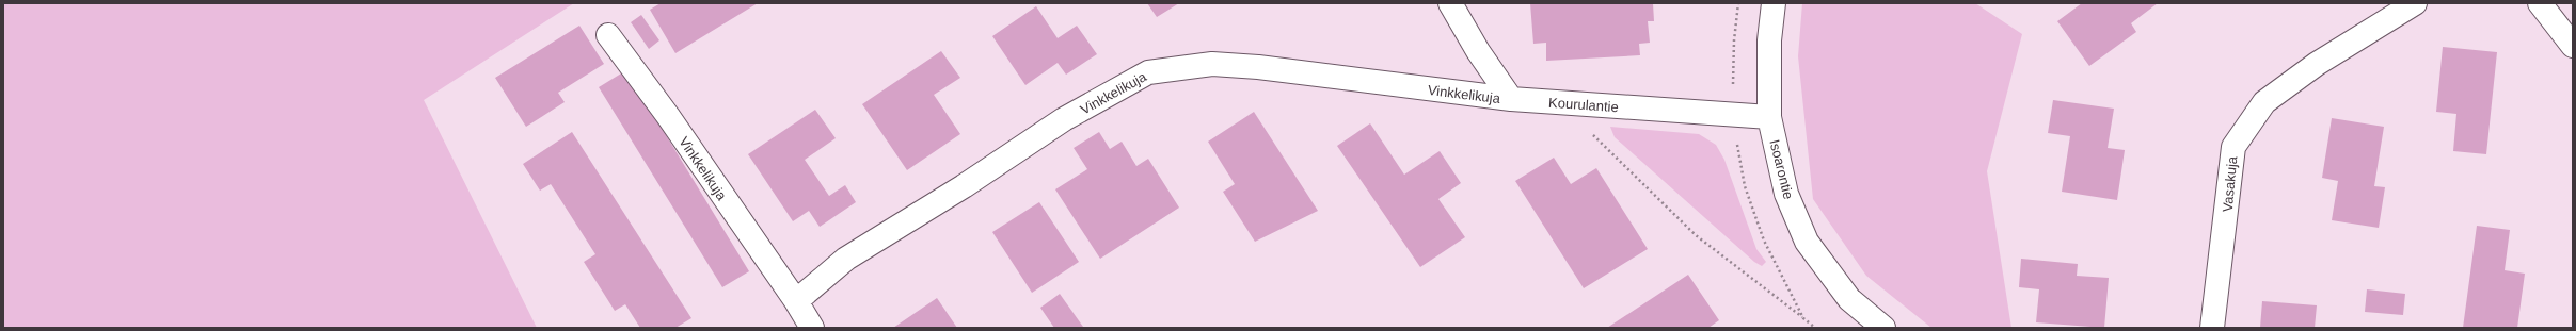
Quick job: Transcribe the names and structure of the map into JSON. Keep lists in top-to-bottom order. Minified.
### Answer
{"streets":{"street":["Vinkkelikuja","Kourulantie","Isoarontie","Vasakuja"]},"crossings":[["Vinkkelikuja","Kourulantie"],["Kourulantie","Isoarontie"]]}
